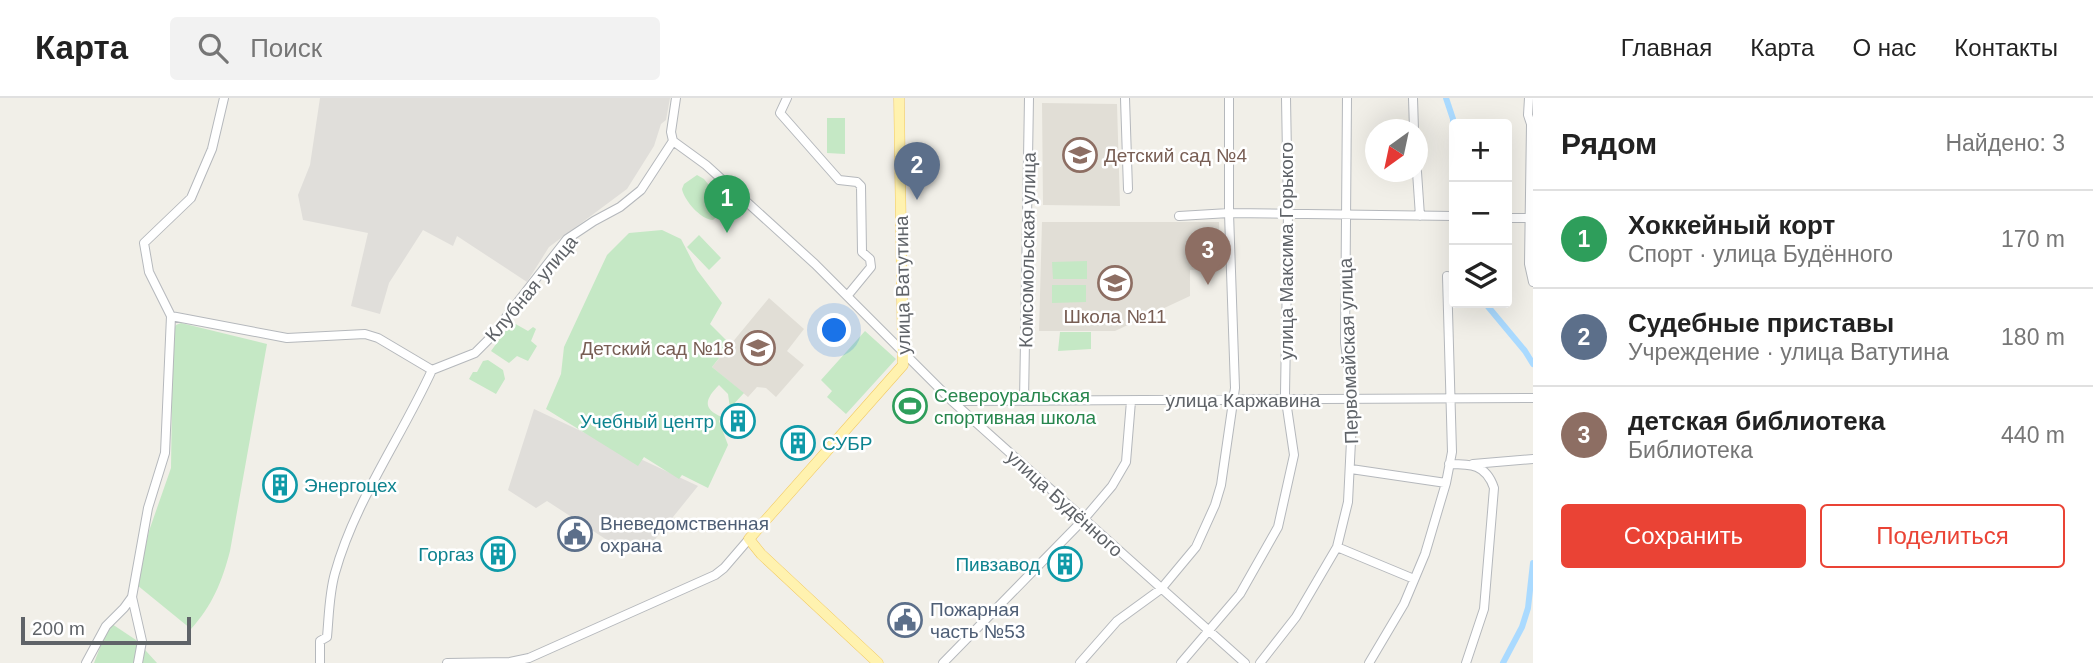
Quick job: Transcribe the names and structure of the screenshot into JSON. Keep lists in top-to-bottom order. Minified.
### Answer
{"streets":{"main road":["улица Ватутина"],"street":["Комсомольская улица","улица Максима Горького","Клубная улица","Первомайская улица","улица Каржавина","улица Будённого"]},"crossings":[["Комсомольская улица","улица Каржавина"],["улица Максима Горького","улица Каржавина"],["улица Максима Горького","улица Будённого"],["улица Ватутина","улица Будённого"],["Клубная улица","улица Будённого"],["Первомайская улица","улица Каржавина"],["улица Каржавина","улица Будённого"]],"places":{"school or university":["Детский сад №4","Школа №11","Детский сад №18"],"sports":["Североуральская спортивная школа"],"building":["Учебный центр","СУБР","Энергоцех","Горгаз","Пивзавод"],"public building":["Вневедомственная охрана","Пожарная часть №53"]},"scale_bar":"200 m","north":"bottom left","page":{"header":"Карта","search":"Поиск","nav":["Главная","Карта","О нас","Контакты"],"heading":["Рядом","Найдено: 3"],"map_buttons":["+","−"],"pins":["2","1","3"],"list":[{"mark":"1","name":"Хоккейный корт","note":"Спорт · улица Будённого","value":"170 m"},{"mark":"2","name":"Судебные приставы","note":"Учреждение · улица Ватутина","value":"180 m"},{"mark":"3","name":"детская библиотека","note":"Библиотека","value":"440 m"}],"buttons":["Сохранить","Поделиться"],"scale":"200 m"}}
